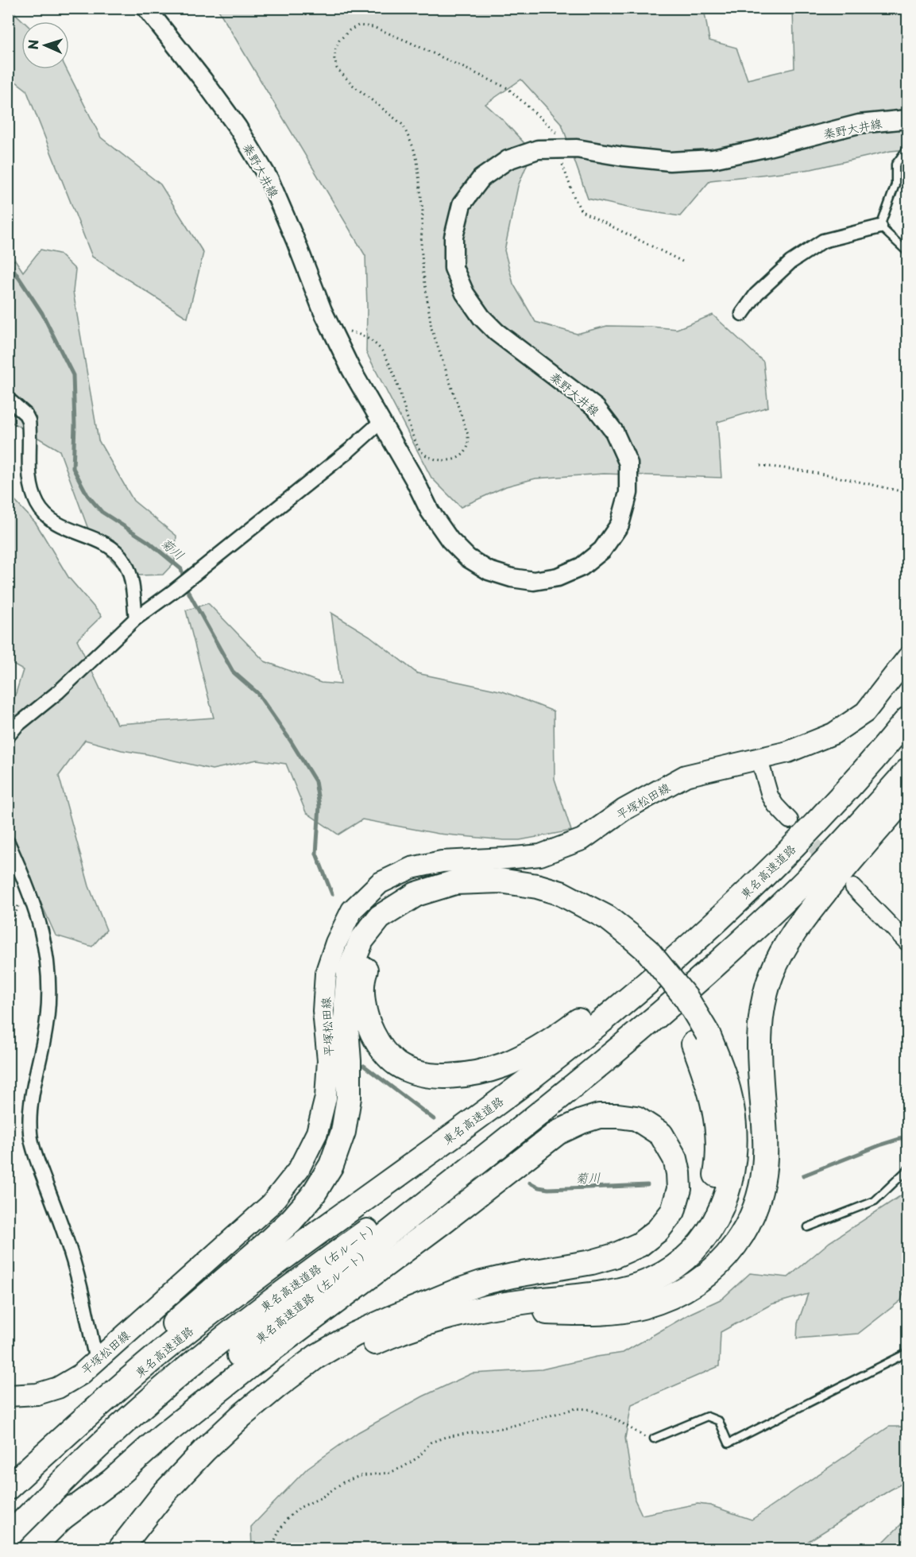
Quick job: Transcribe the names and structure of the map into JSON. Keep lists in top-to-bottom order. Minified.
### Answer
{"streets":{"highway":["東名高速道路","東名高速道路（右ルート）","東名高速道路（左ルート）"],"main road":["秦野大井線","平塚松田線"]},"crossings":[["東名高速道路（右ルート）","東名高速道路（左ルート）"]],"water":["菊川"],"north":"left"}
